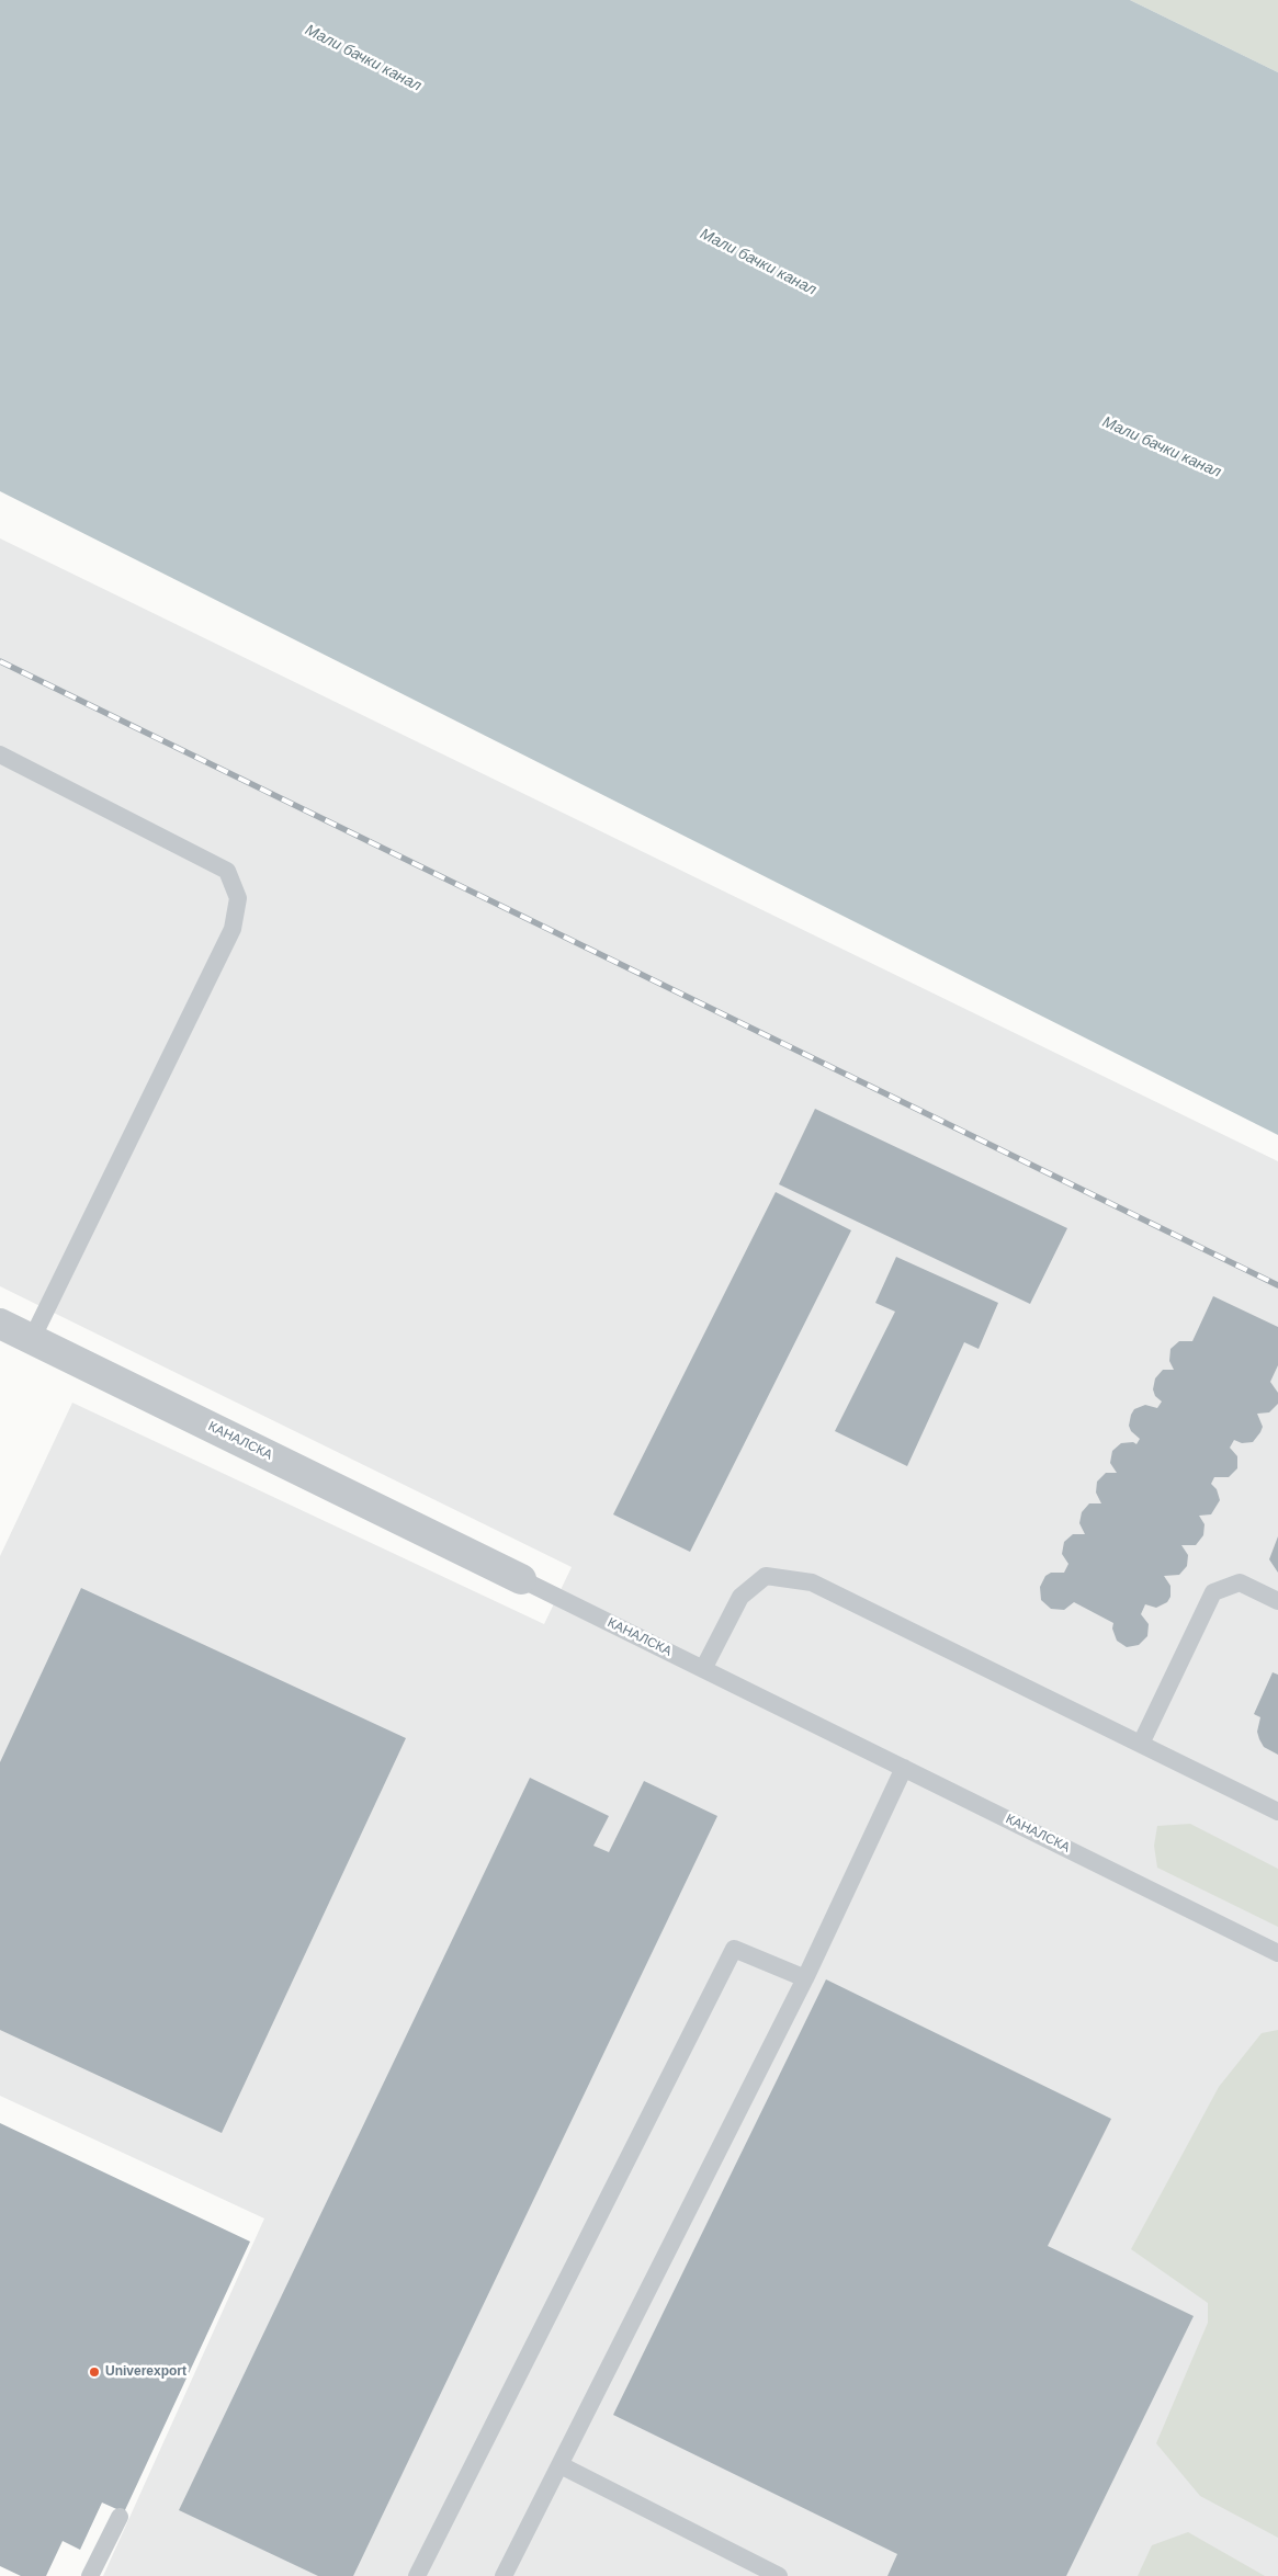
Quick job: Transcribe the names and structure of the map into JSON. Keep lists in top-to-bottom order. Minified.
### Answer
{"streets":{"street":["КАНАЛСКА"]},"water":["Мали бачки канал"],"places":["Univerexport"]}
